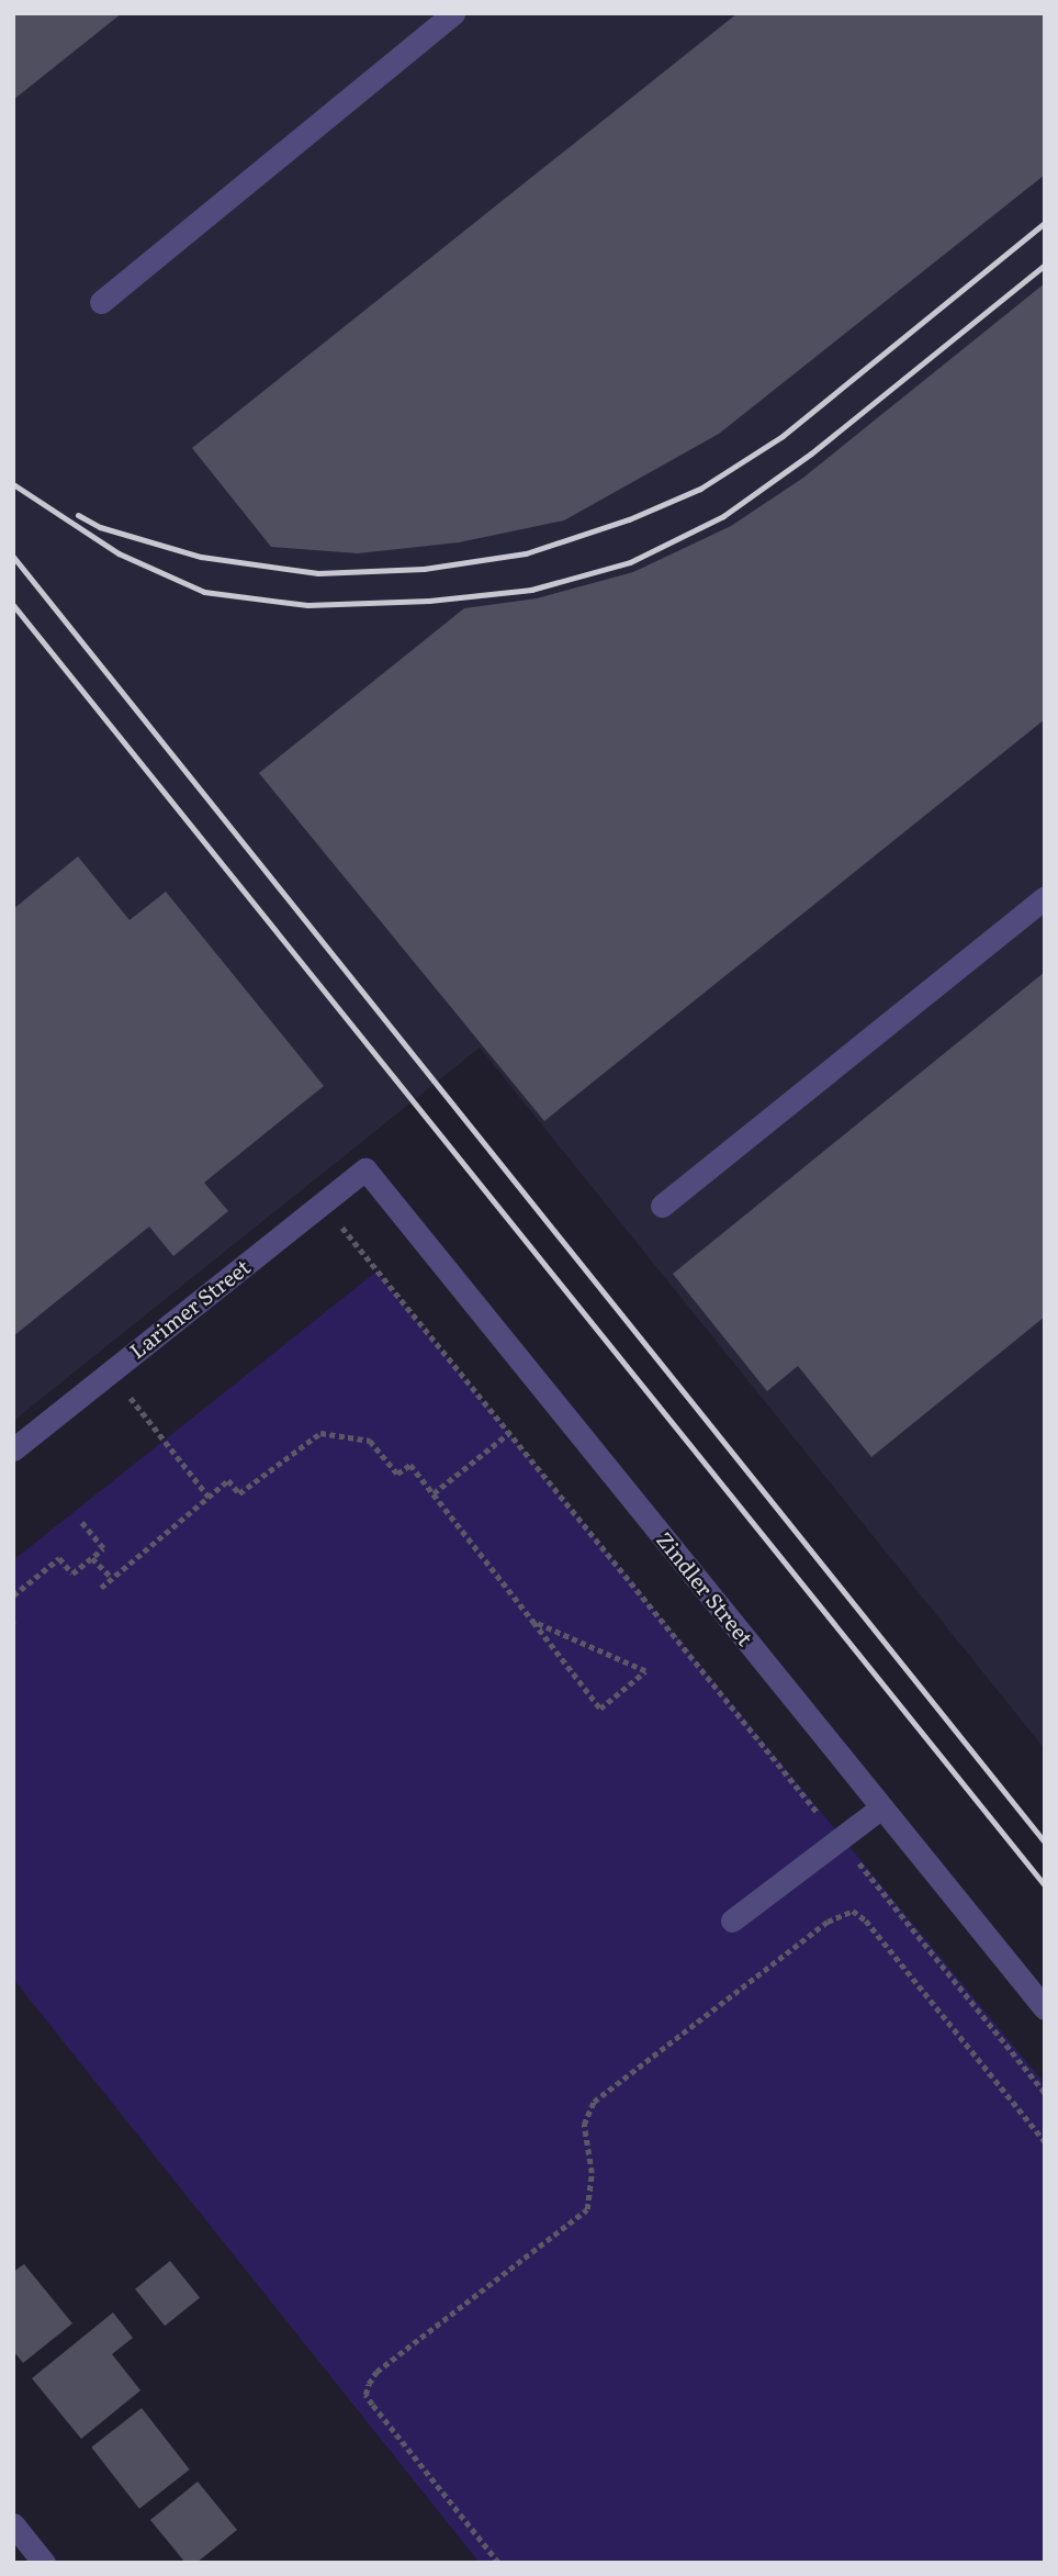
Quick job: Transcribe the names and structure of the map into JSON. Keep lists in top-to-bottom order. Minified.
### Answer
{"streets":{"street":["Larimer Street","Zindler Street"]},"crossings":[["Larimer Street","Zindler Street"]]}
